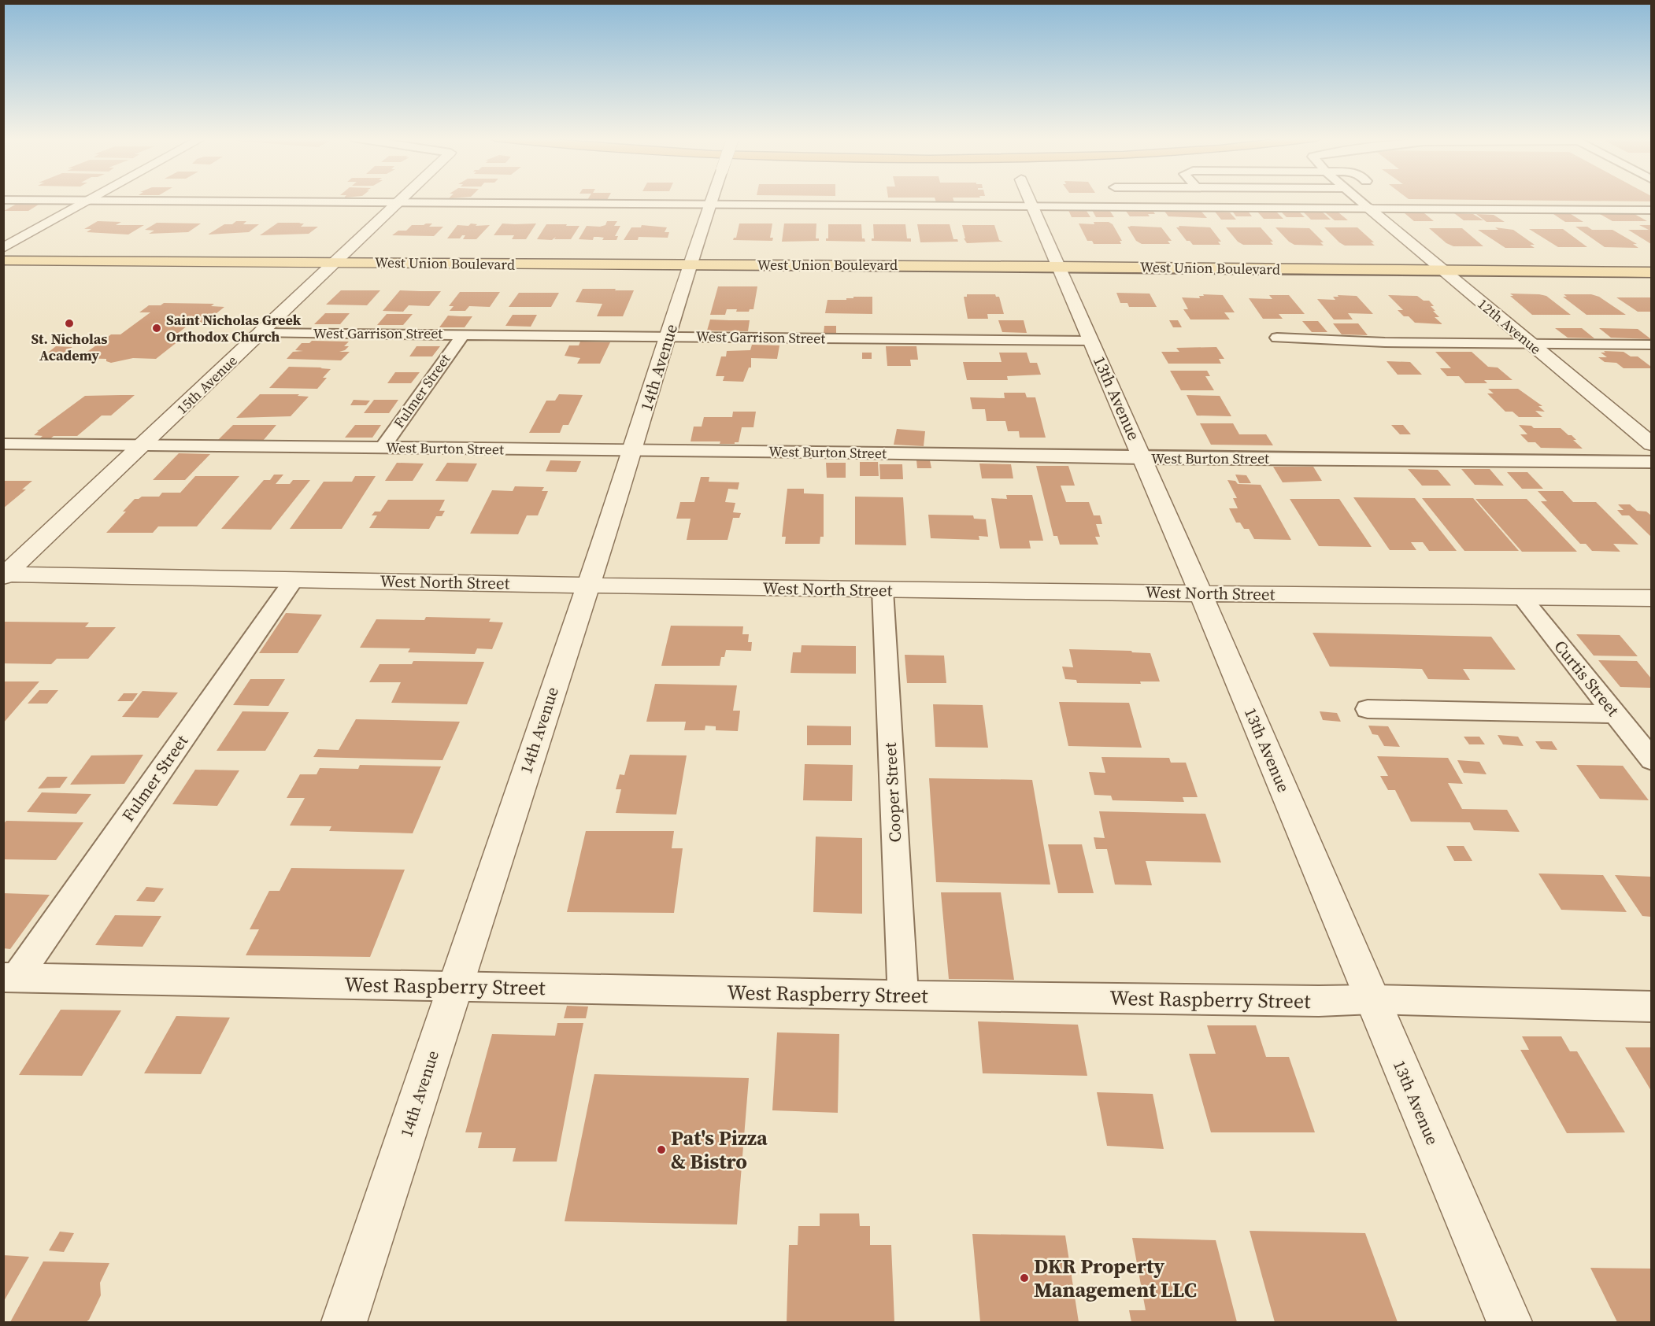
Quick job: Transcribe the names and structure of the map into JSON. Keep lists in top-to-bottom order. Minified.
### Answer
{"streets":{"main road":["West Union Boulevard"],"street":["12th Avenue","14th Avenue","15th Avenue","13th Avenue","West North Street"],"lane":["West Garrison Street","Fulmer Street","West Burton Street","Curtis Street","Cooper Street","West Raspberry Street"]},"crossings":[["West Union Boulevard","12th Avenue"],["West Union Boulevard","14th Avenue"],["West Union Boulevard","15th Avenue"],["West Union Boulevard","13th Avenue"],["West Garrison Street","14th Avenue"],["West Garrison Street","15th Avenue"],["West Garrison Street","Fulmer Street"],["West Garrison Street","13th Avenue"],["14th Avenue","West Burton Street"],["14th Avenue","West North Street"],["14th Avenue","West Raspberry Street"],["15th Avenue","West Burton Street"],["15th Avenue","West North Street"],["Fulmer Street","West Burton Street"],["Fulmer Street","West North Street"],["Fulmer Street","West Raspberry Street"],["13th Avenue","West Burton Street"],["13th Avenue","West North Street"],["13th Avenue","West Raspberry Street"],["West North Street","Curtis Street"],["West North Street","Cooper Street"],["Cooper Street","West Raspberry Street"]],"places":["St. Nicholas Academy","Saint Nicholas Greek Orthodox Church","Pat's Pizza & Bistro","DKR Property Management LLC"]}
